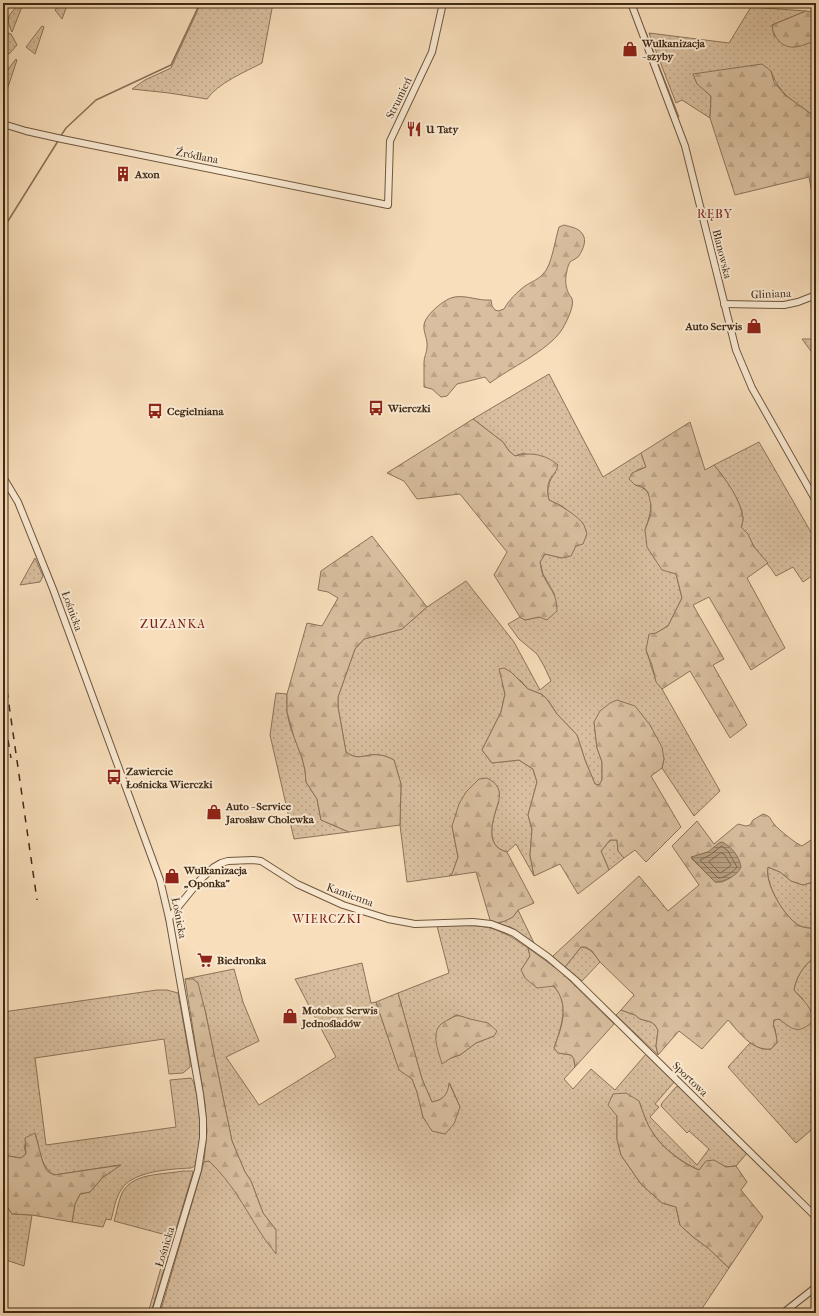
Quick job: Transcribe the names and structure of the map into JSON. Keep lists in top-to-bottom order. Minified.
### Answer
{"streets":{"street":["Strumień","Źródlana","Blanowska","Gliniana","Łośnicka","Kamienna","Sportowa"]},"crossings":[["Strumień","Źródlana"],["Blanowska","Gliniana"],["Łośnicka","Kamienna"],["Kamienna","Sportowa"]],"districts":["RĘBY","ZUZANKA","WIERCZKI"],"places":{"shop":["Wulkanizacja - szyby","Auto Serwis","Auto - Service Jarosław Cholewka","Wulkanizacja „Oponka”","Motobox Serwis Jednośladów"],"restaurant":["U Taty"],"building":["Axon"],"bus stop":["Wierczki","Cegielniana","Zawiercie Łośnicka Wierczki"],"supermarket":["Biedronka"]}}
